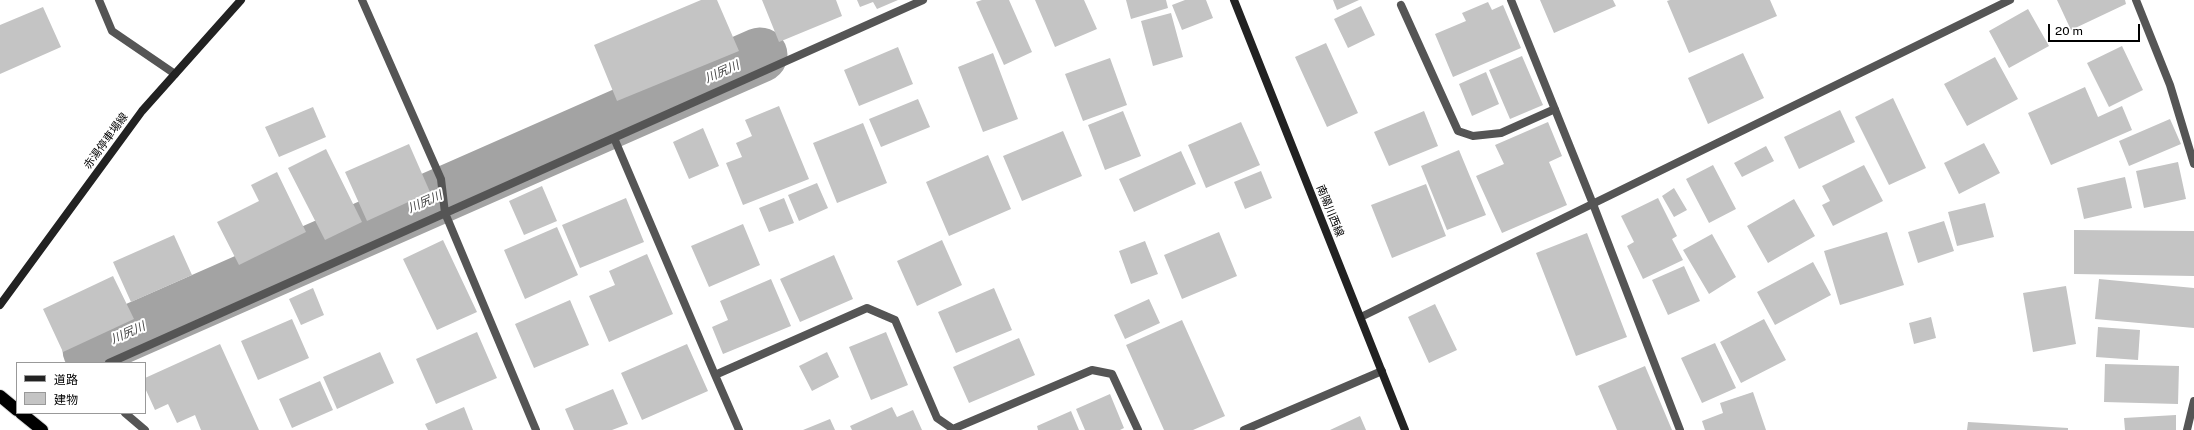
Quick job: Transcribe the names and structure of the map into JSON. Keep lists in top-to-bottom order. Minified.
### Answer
{"streets":{"main road":["赤湯停車場線","南陽川西線"]},"water":["川尻川"],"legend":["道路","建物"],"scale_bar":"20 m"}
